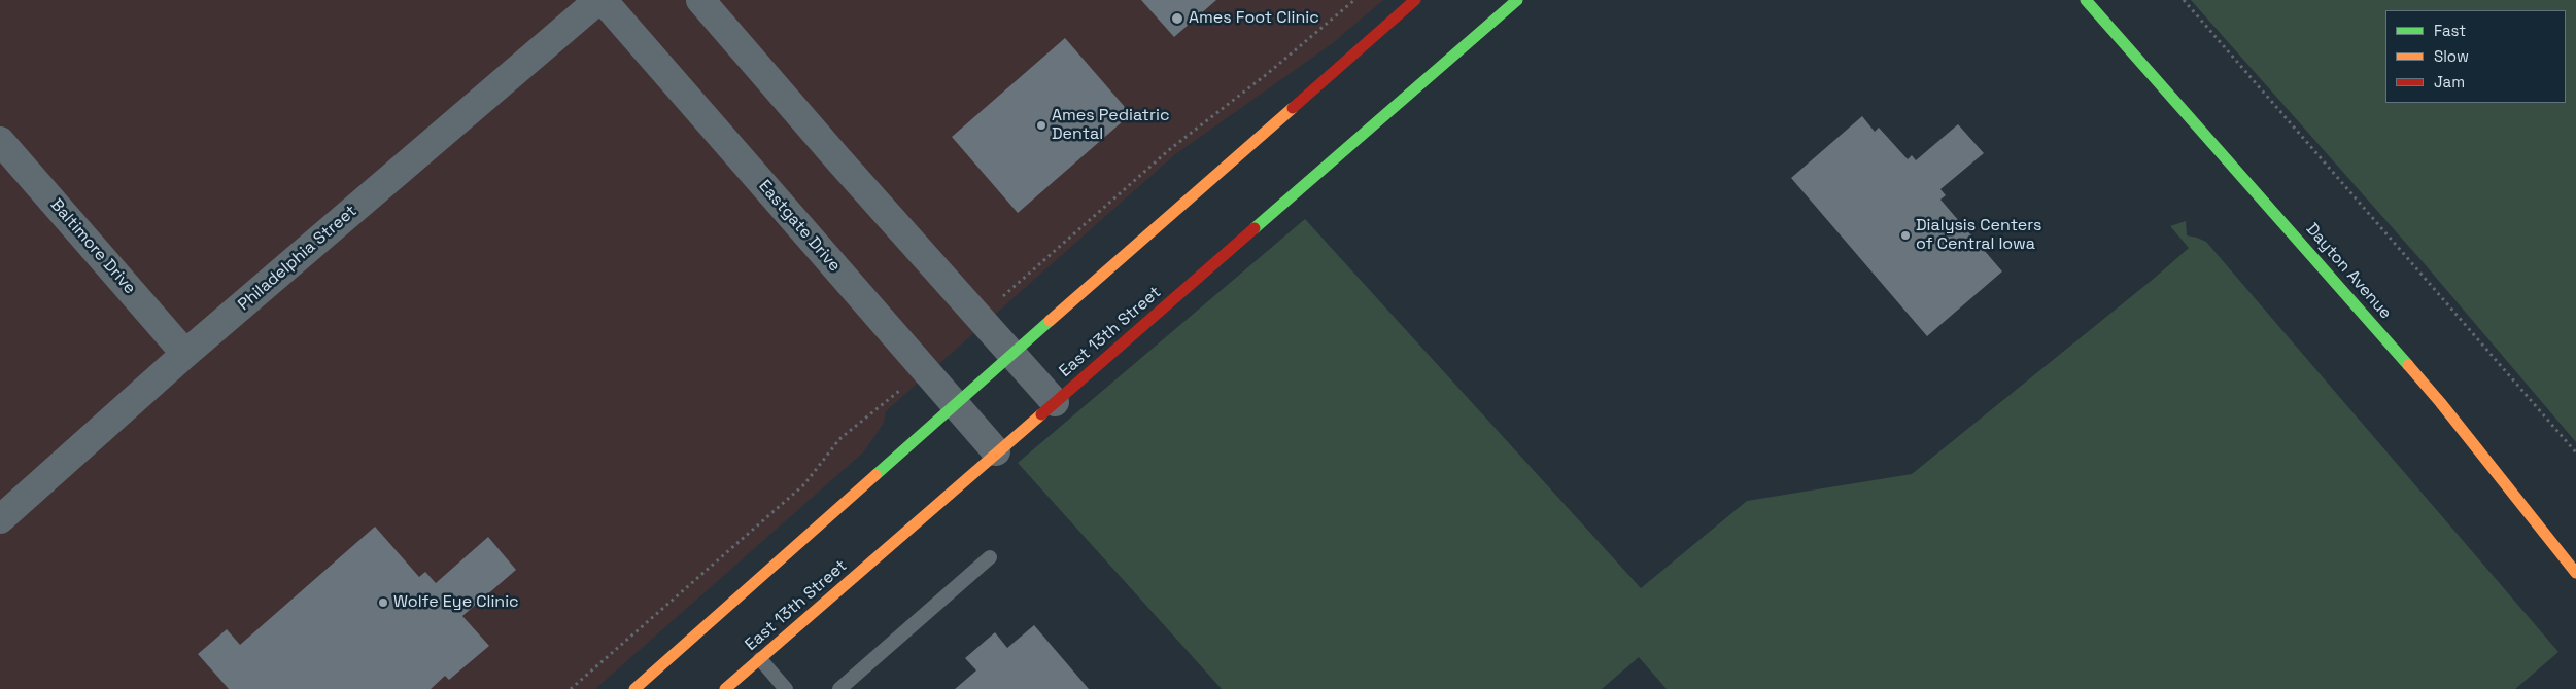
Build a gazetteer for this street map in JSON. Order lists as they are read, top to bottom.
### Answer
{
  "streets": {
    "main road": ["Dayton Avenue", "East 13th Street"],
    "street": ["Eastgate Drive", "Baltimore Drive", "Philadelphia Street"]
  },
  "crossings": [
    ["Eastgate Drive", "East 13th Street"],
    ["Baltimore Drive", "Philadelphia Street"]
  ],
  "places": [
    "Ames Foot Clinic",
    "Ames Pediatric Dental",
    "Dialysis Centers of Central Iowa",
    "Wolfe Eye Clinic"
  ],
  "legend": ["Fast", "Slow", "Jam"]
}
